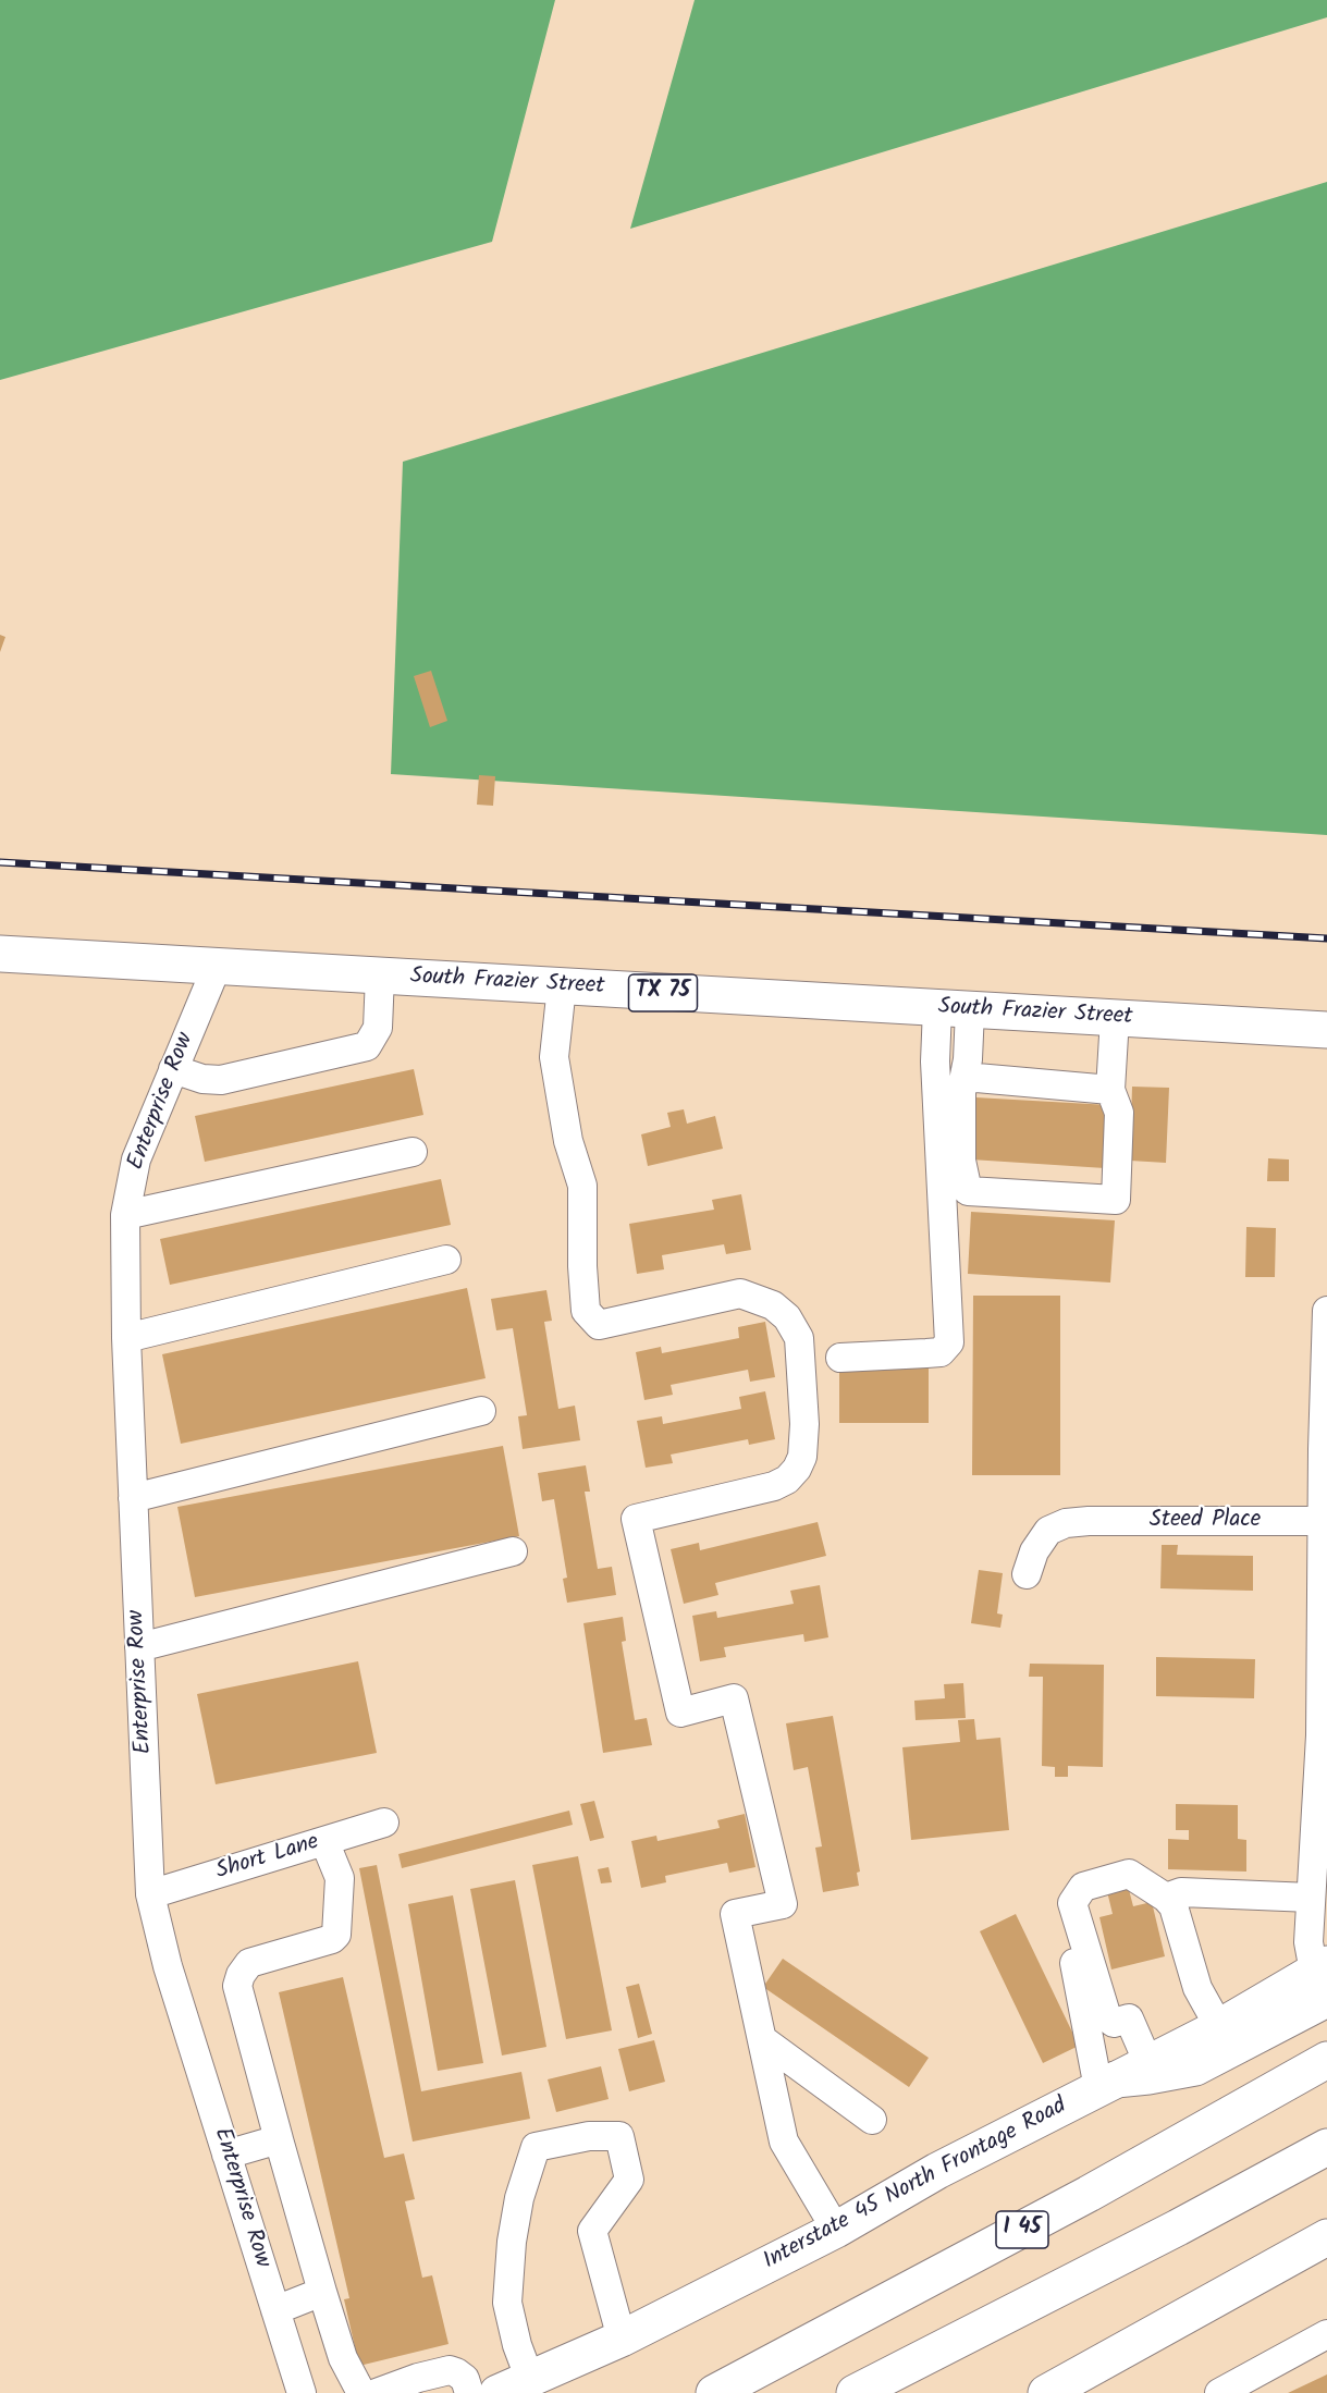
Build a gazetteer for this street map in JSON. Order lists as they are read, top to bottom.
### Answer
{
  "streets": {
    "main road": [
      "South Frazier Street",
      "TX 75",
      "Interstate 45 North Frontage Road",
      "I 45"
    ],
    "street": ["Enterprise Row", "Steed Place", "Short Lane"]
  },
  "crossings": [
    ["South Frazier Street", "Enterprise Row"],
    ["Enterprise Row", "Short Lane"]
  ]
}
